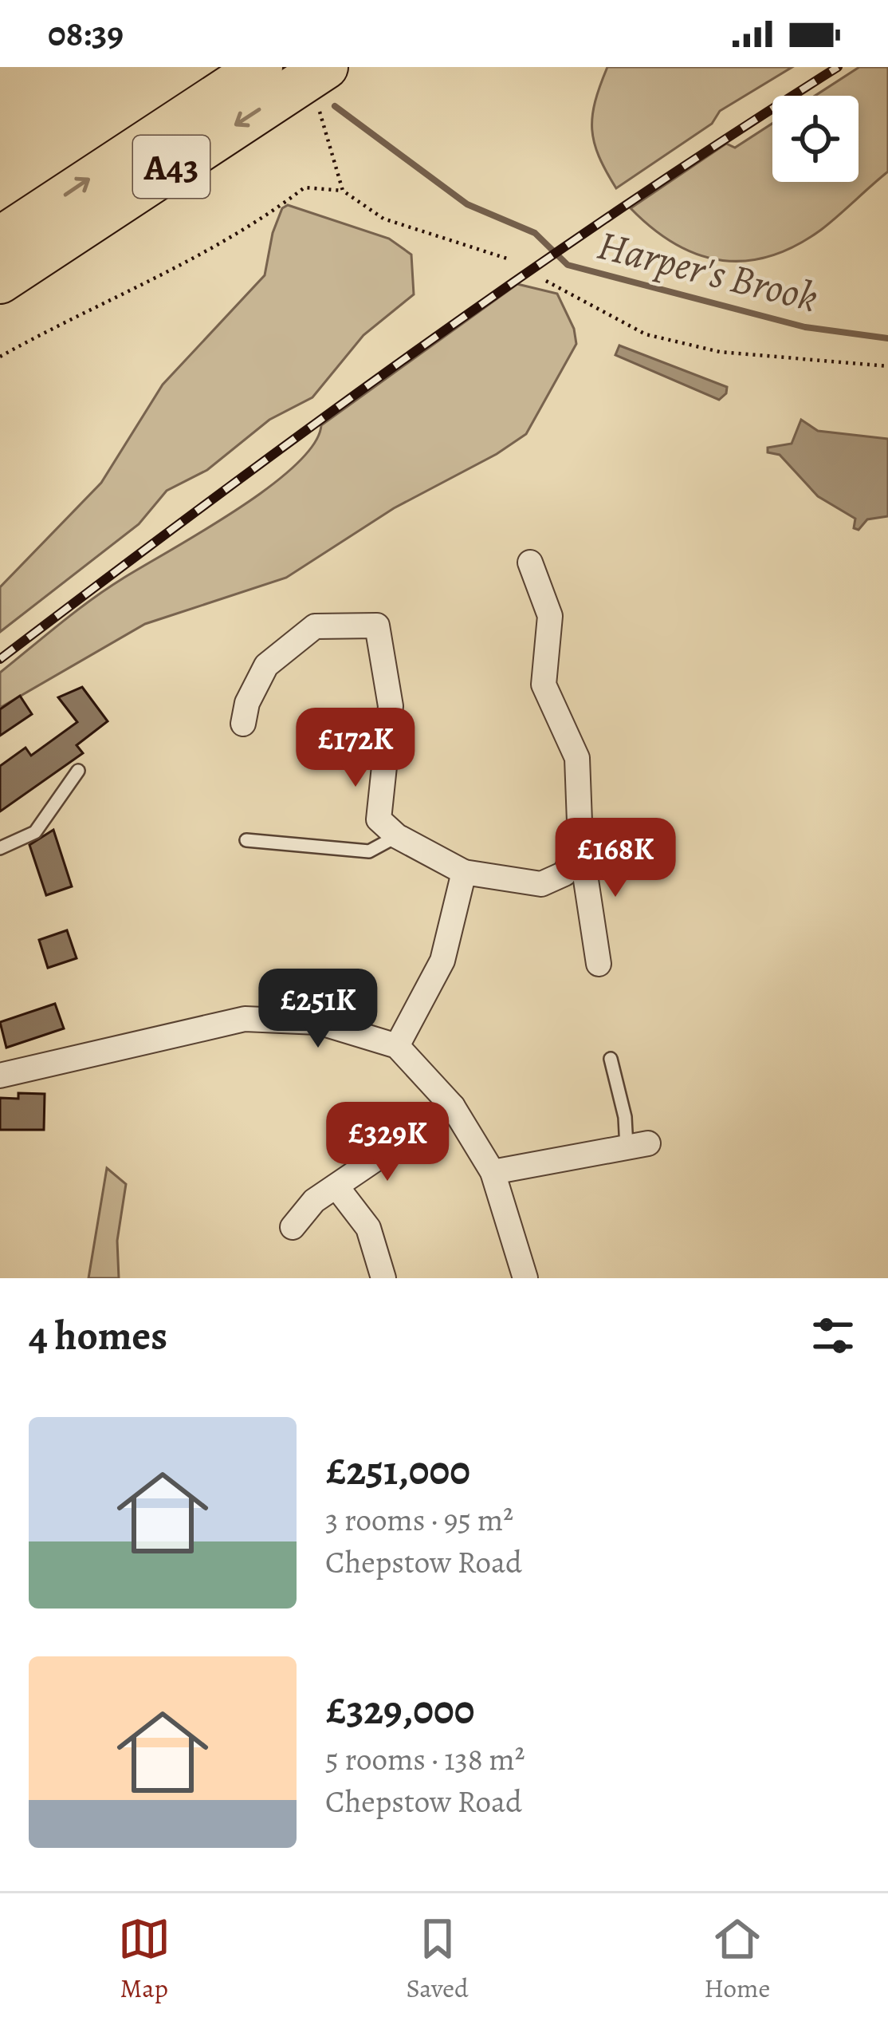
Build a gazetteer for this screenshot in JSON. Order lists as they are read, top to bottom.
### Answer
{
  "streets": {
    "highway": ["A43"]
  },
  "water": ["Harper's Brook"],
  "page": {
    "status": "08:39",
    "price": [
      "£172K",
      "£168K",
      "£251K",
      "£329K"
    ],
    "heading": "4 homes",
    "list": [
      {
        "name": "£251,000",
        "note": "3 rooms · 95 m² · Chepstow Road"
      },
      {
        "name": "£329,000",
        "note": "5 rooms · 138 m² · Chepstow Road"
      }
    ],
    "tabs": ["Map", "Saved", "Home"]
  }
}
